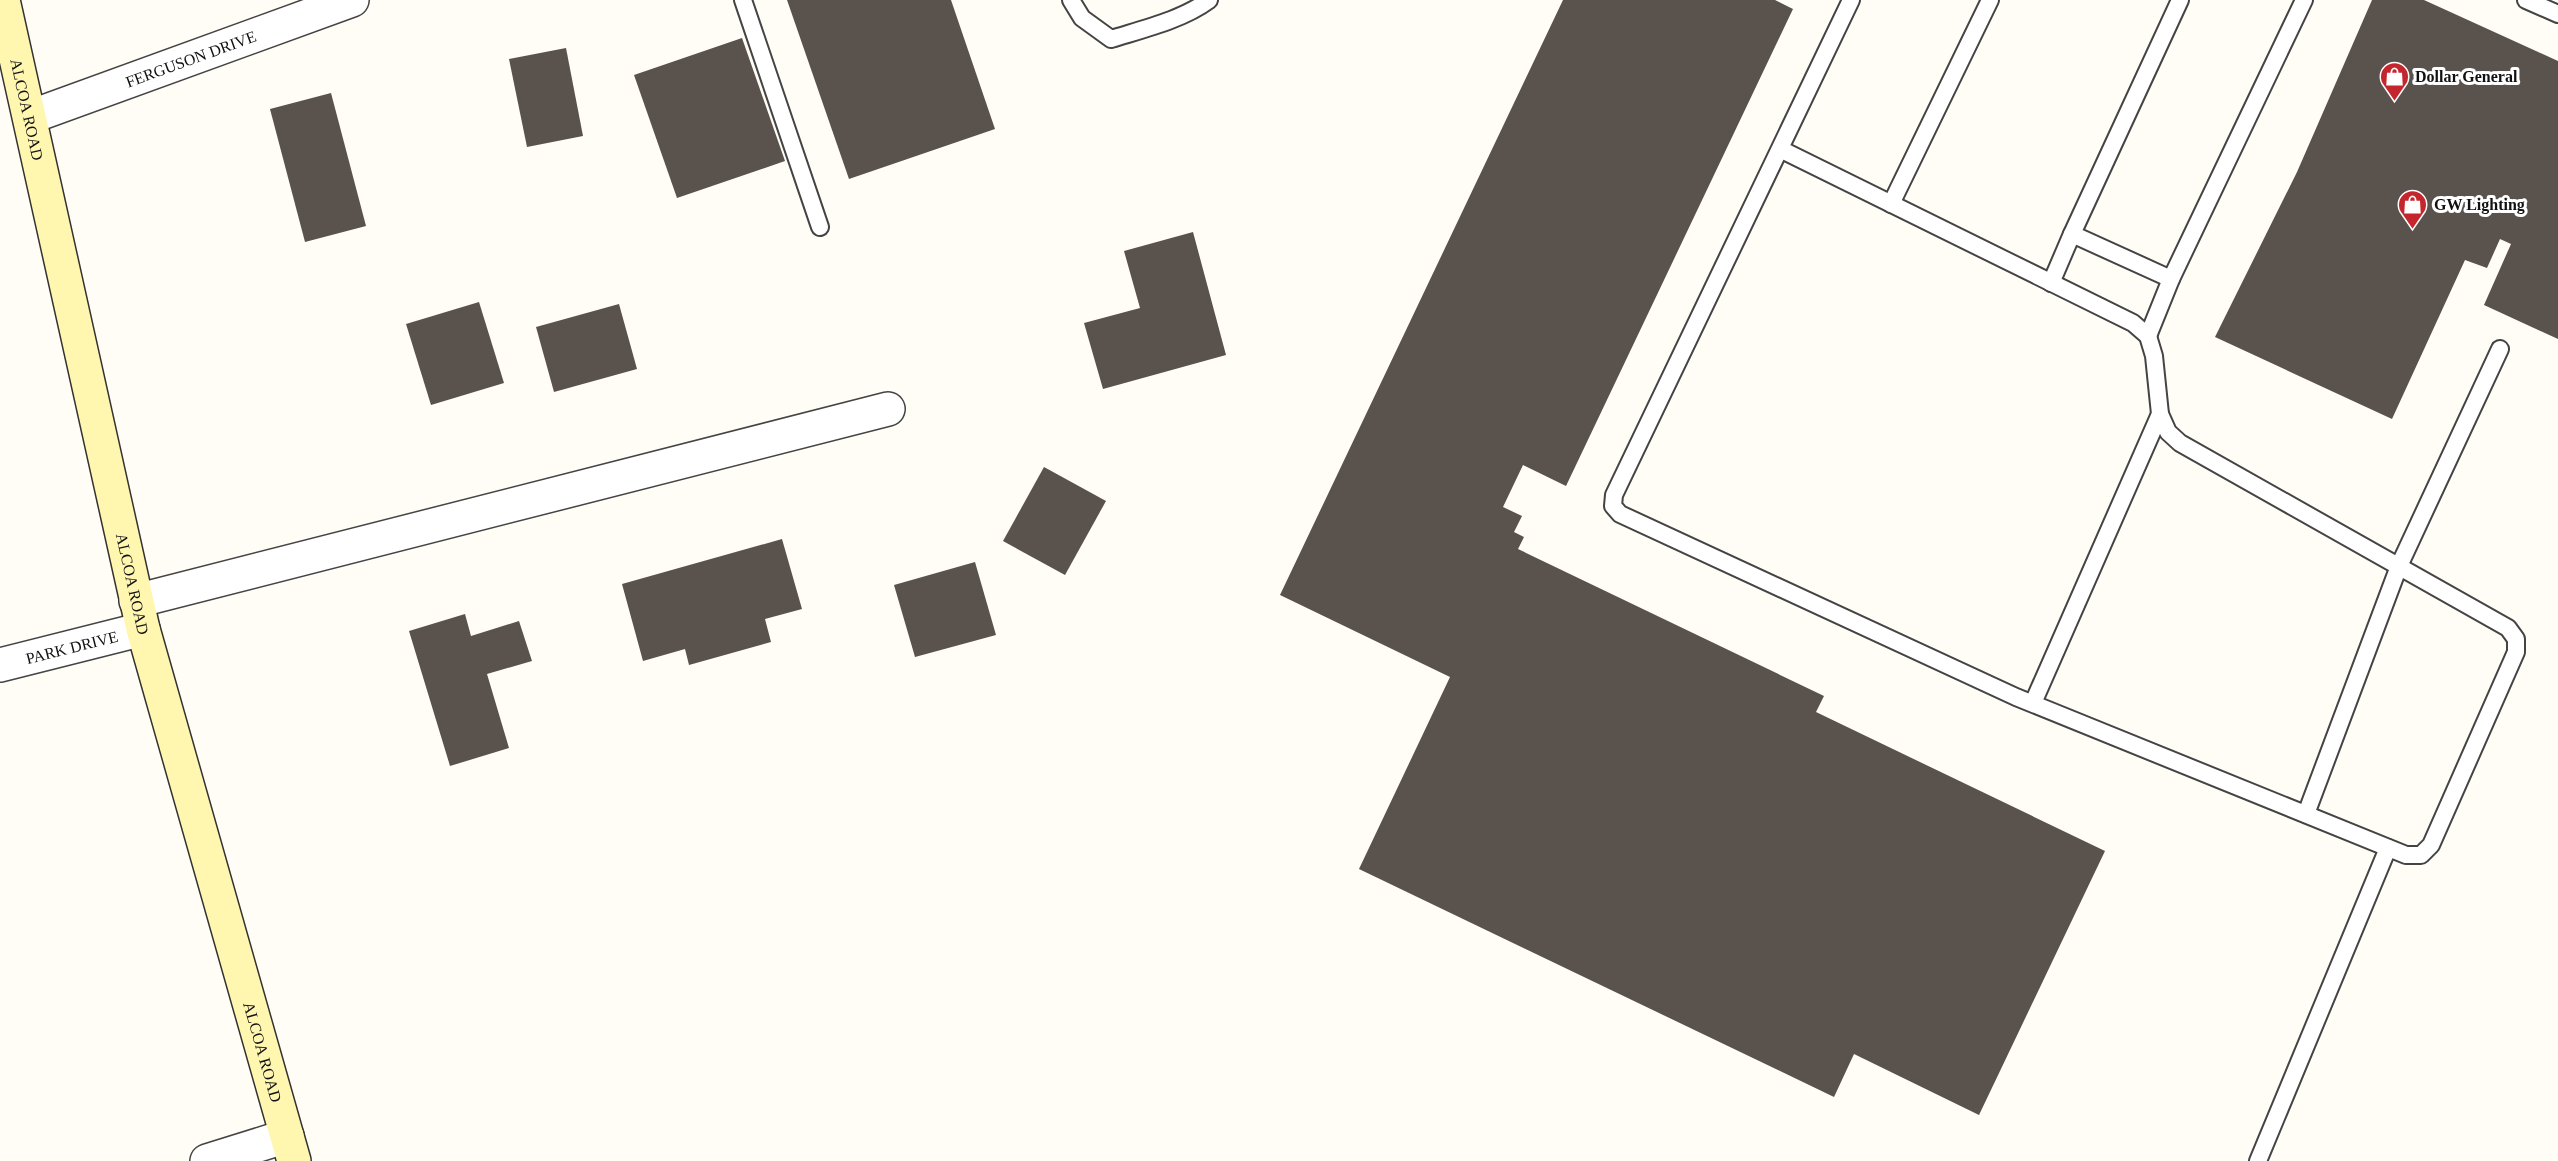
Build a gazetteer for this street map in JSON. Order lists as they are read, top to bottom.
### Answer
{
  "streets": {
    "main road": ["ALCOA ROAD"],
    "street": ["FERGUSON DRIVE", "PARK DRIVE"]
  },
  "crossings": [
    ["FERGUSON DRIVE", "ALCOA ROAD"],
    ["ALCOA ROAD", "PARK DRIVE"]
  ],
  "places": {
    "shop": ["Dollar General", "GW Lighting"]
  }
}
